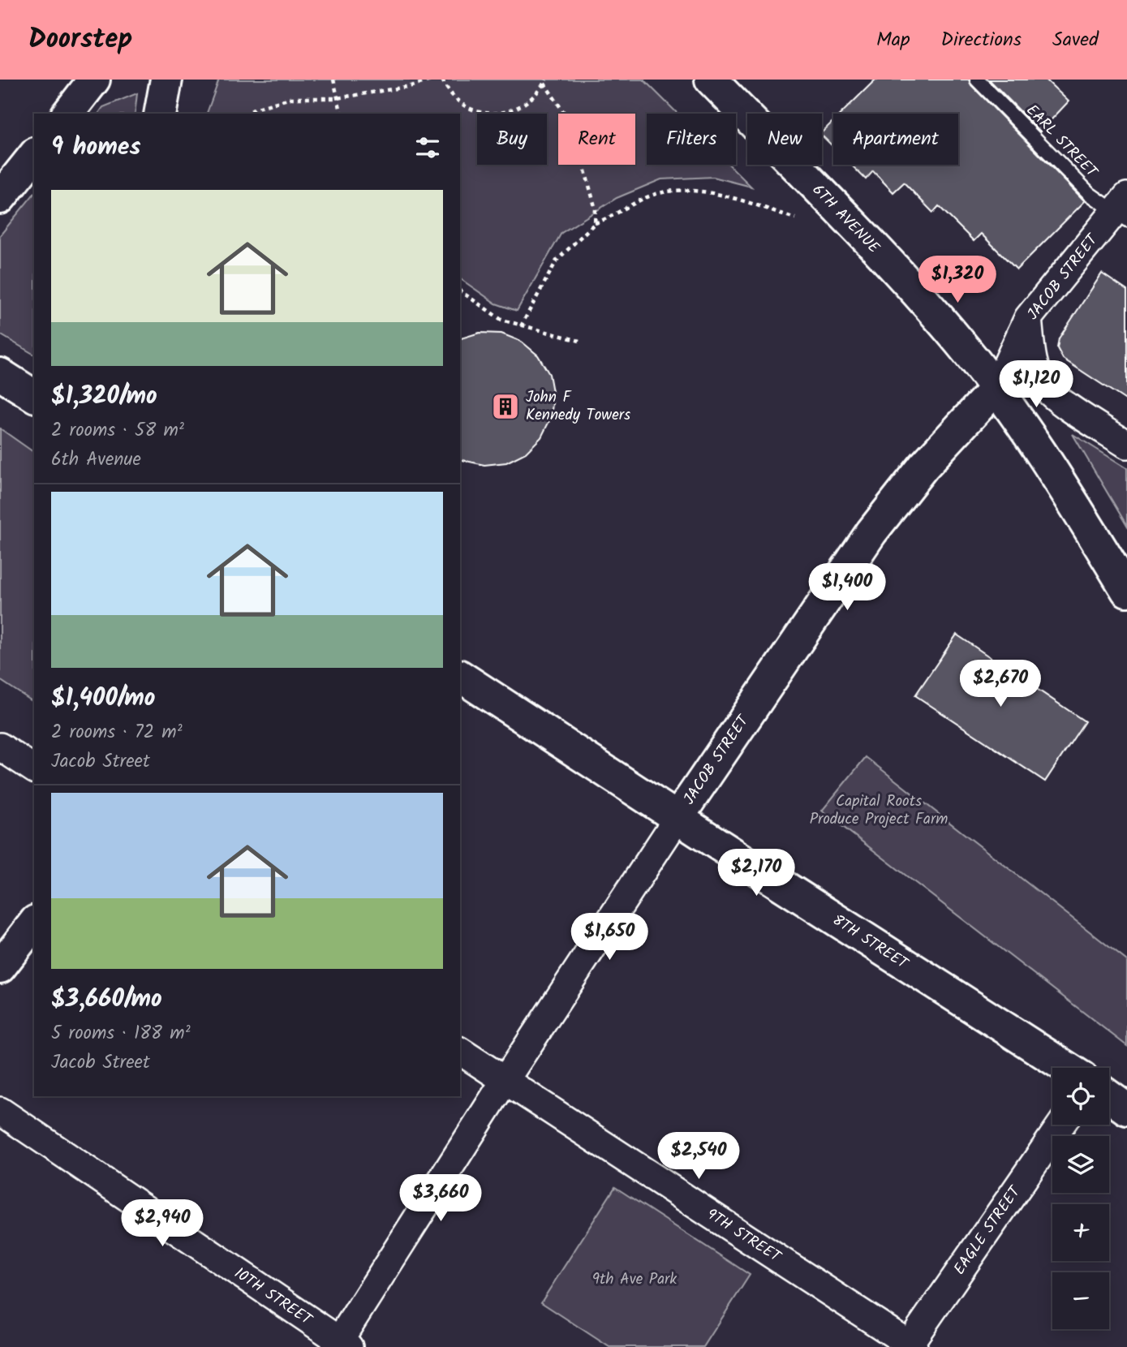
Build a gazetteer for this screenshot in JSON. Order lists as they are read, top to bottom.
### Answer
{
  "streets": {
    "street": [
      "6TH AVENUE",
      "JACOB STREET",
      "8TH STREET",
      "EAGLE STREET",
      "9TH STREET",
      "10TH STREET"
    ],
    "lane": ["EARL STREET"]
  },
  "crossings": [
    ["EARL STREET", "JACOB STREET"],
    ["6TH AVENUE", "JACOB STREET"],
    ["JACOB STREET", "8TH STREET"],
    ["JACOB STREET", "9TH STREET"],
    ["JACOB STREET", "10TH STREET"],
    ["EAGLE STREET", "9TH STREET"]
  ],
  "parks": ["Capital Roots Produce Project Farm", "9th Ave Park"],
  "places": {
    "building": ["John F Kennedy Towers"]
  },
  "page": {
    "header": "Doorstep",
    "nav": ["Map", "Directions", "Saved"],
    "chip": [
      "Buy",
      "Rent",
      "Filters",
      "New",
      "Apartment"
    ],
    "heading": "9 homes",
    "list": [
      {
        "name": "$1,320/mo",
        "note": "2 rooms · 58 m² · 6th Avenue"
      },
      {
        "name": "$1,400/mo",
        "note": "2 rooms · 72 m² · Jacob Street"
      },
      {
        "name": "$3,660/mo",
        "note": "5 rooms · 188 m² · Jacob Street"
      }
    ],
    "price": [
      "$1,320",
      "$1,120",
      "$1,400",
      "$2,670",
      "$2,170",
      "$1,650",
      "$2,540",
      "$3,660",
      "$2,940"
    ],
    "map_buttons": ["+", "−"]
  }
}
